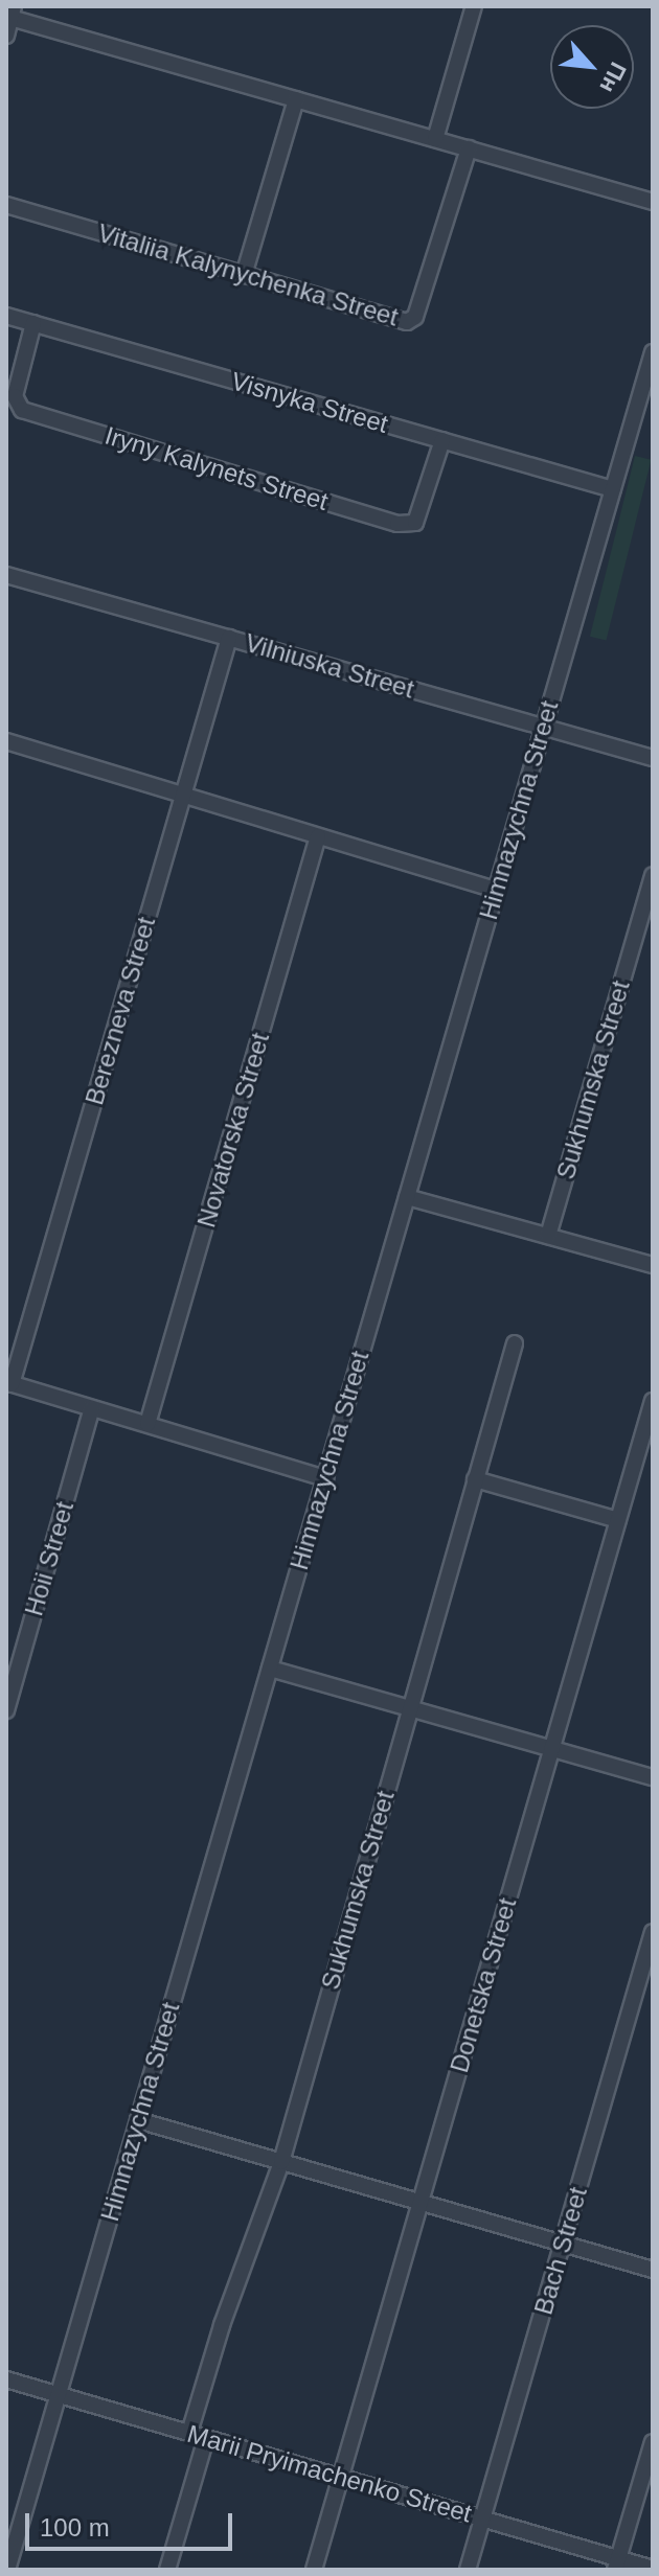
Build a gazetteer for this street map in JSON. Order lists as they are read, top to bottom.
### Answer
{
  "streets": {
    "street": [
      "Vitaliia Kalynychenka Street",
      "Visnyka Street",
      "Iryny Kalynets Street",
      "Vilniuska Street",
      "Himnazychna Street",
      "Berezneva Street",
      "Sukhumska Street",
      "Novatorska Street",
      "Hoii Street",
      "Donetska Street",
      "Bach Street",
      "Marii Pryimachenko Street"
    ]
  },
  "crossings": [
    ["Visnyka Street", "Iryny Kalynets Street"],
    ["Visnyka Street", "Himnazychna Street"],
    ["Vilniuska Street", "Himnazychna Street"],
    ["Vilniuska Street", "Berezneva Street"],
    ["Himnazychna Street", "Marii Pryimachenko Street"],
    ["Sukhumska Street", "Marii Pryimachenko Street"],
    ["Donetska Street", "Marii Pryimachenko Street"],
    ["Bach Street", "Marii Pryimachenko Street"]
  ],
  "scale_bar": "100 m",
  "north": "bottom right"
}
